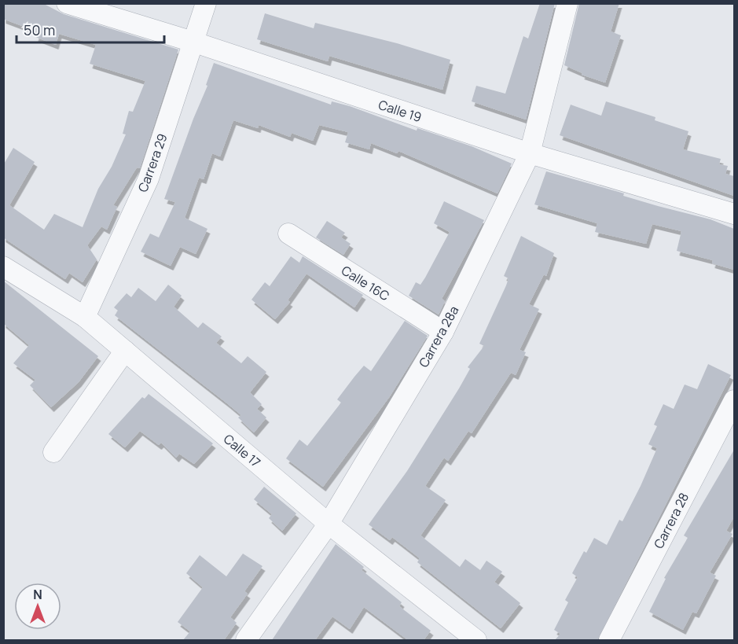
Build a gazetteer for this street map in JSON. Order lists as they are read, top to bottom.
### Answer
{
  "streets": {
    "street": [
      "Calle 19",
      "Carrera 29",
      "Calle 16C",
      "Carrera 28a",
      "Calle 17",
      "Carrera 28"
    ]
  },
  "crossings": [
    ["Calle 19", "Carrera 29"],
    ["Calle 19", "Carrera 28a"],
    ["Carrera 29", "Calle 17"],
    ["Calle 16C", "Carrera 28a"],
    ["Carrera 28a", "Calle 17"]
  ],
  "scale_bar": "50 m",
  "north": "top"
}
